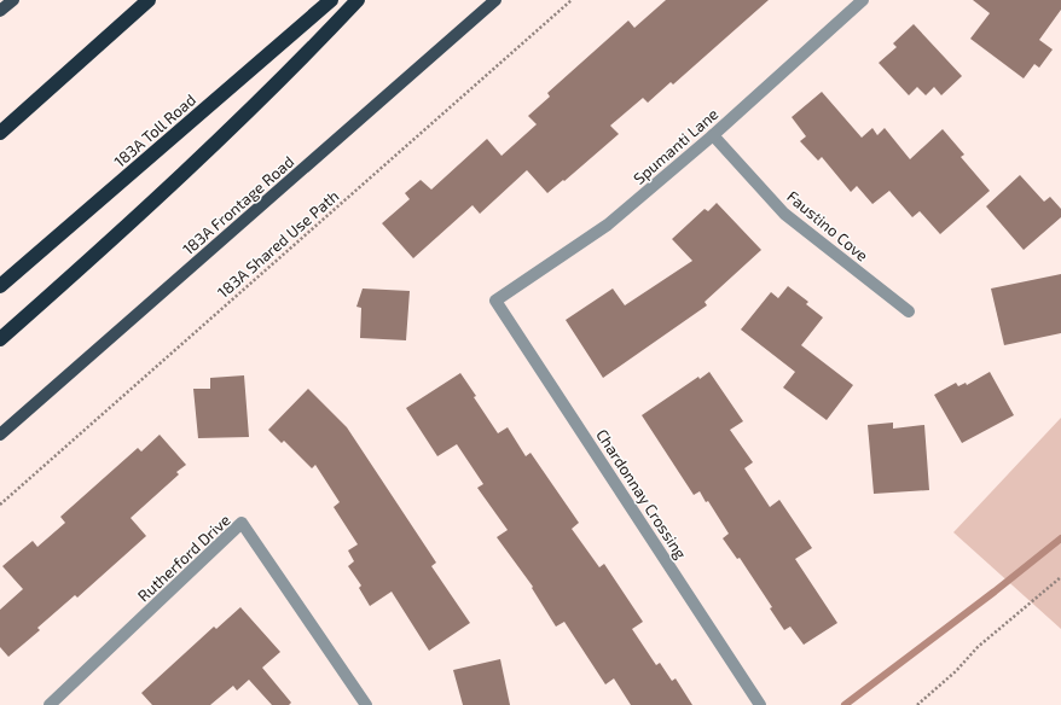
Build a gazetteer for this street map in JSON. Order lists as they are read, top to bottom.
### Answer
{
  "streets": {
    "highway": ["183A Toll Road"],
    "main road": ["183A Frontage Road"],
    "street": [
      "Spumanti Lane",
      "Faustino Cove",
      "Chardonnay Crossing",
      "Rutherford Drive"
    ],
    "path": ["183A Shared Use Path"]
  },
  "crossings": [
    ["Spumanti Lane", "Faustino Cove"],
    ["Spumanti Lane", "Chardonnay Crossing"]
  ]
}
